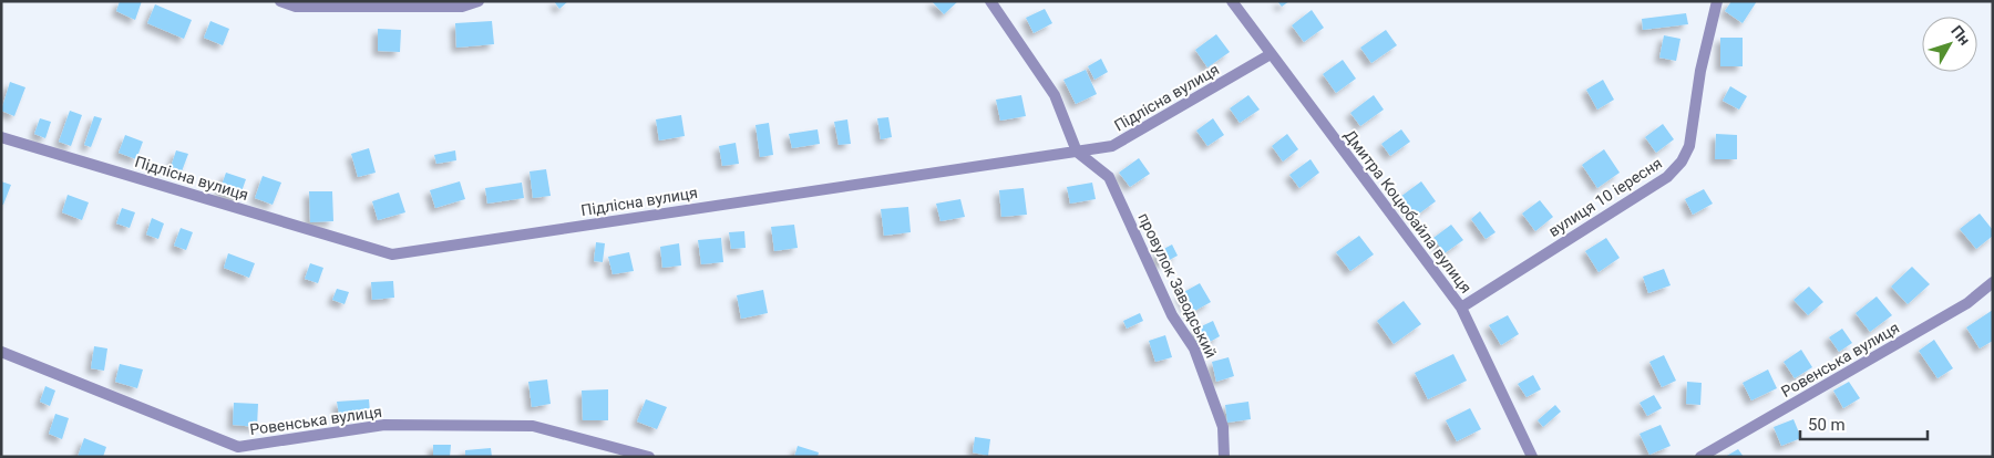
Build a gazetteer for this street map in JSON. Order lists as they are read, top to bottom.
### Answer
{
  "streets": {
    "street": [
      "Підлісна вулиця",
      "вулиця 10 іересня",
      "Дмитра Коцюбайла вулиця",
      "провулок Заводський",
      "Ровенська вулиця"
    ]
  },
  "crossings": [
    ["Підлісна вулиця", "Дмитра Коцюбайла вулиця"],
    ["Підлісна вулиця", "провулок Заводський"],
    ["вулиця 10 іересня", "Дмитра Коцюбайла вулиця"]
  ],
  "scale_bar": "50 m",
  "north": "top right"
}
